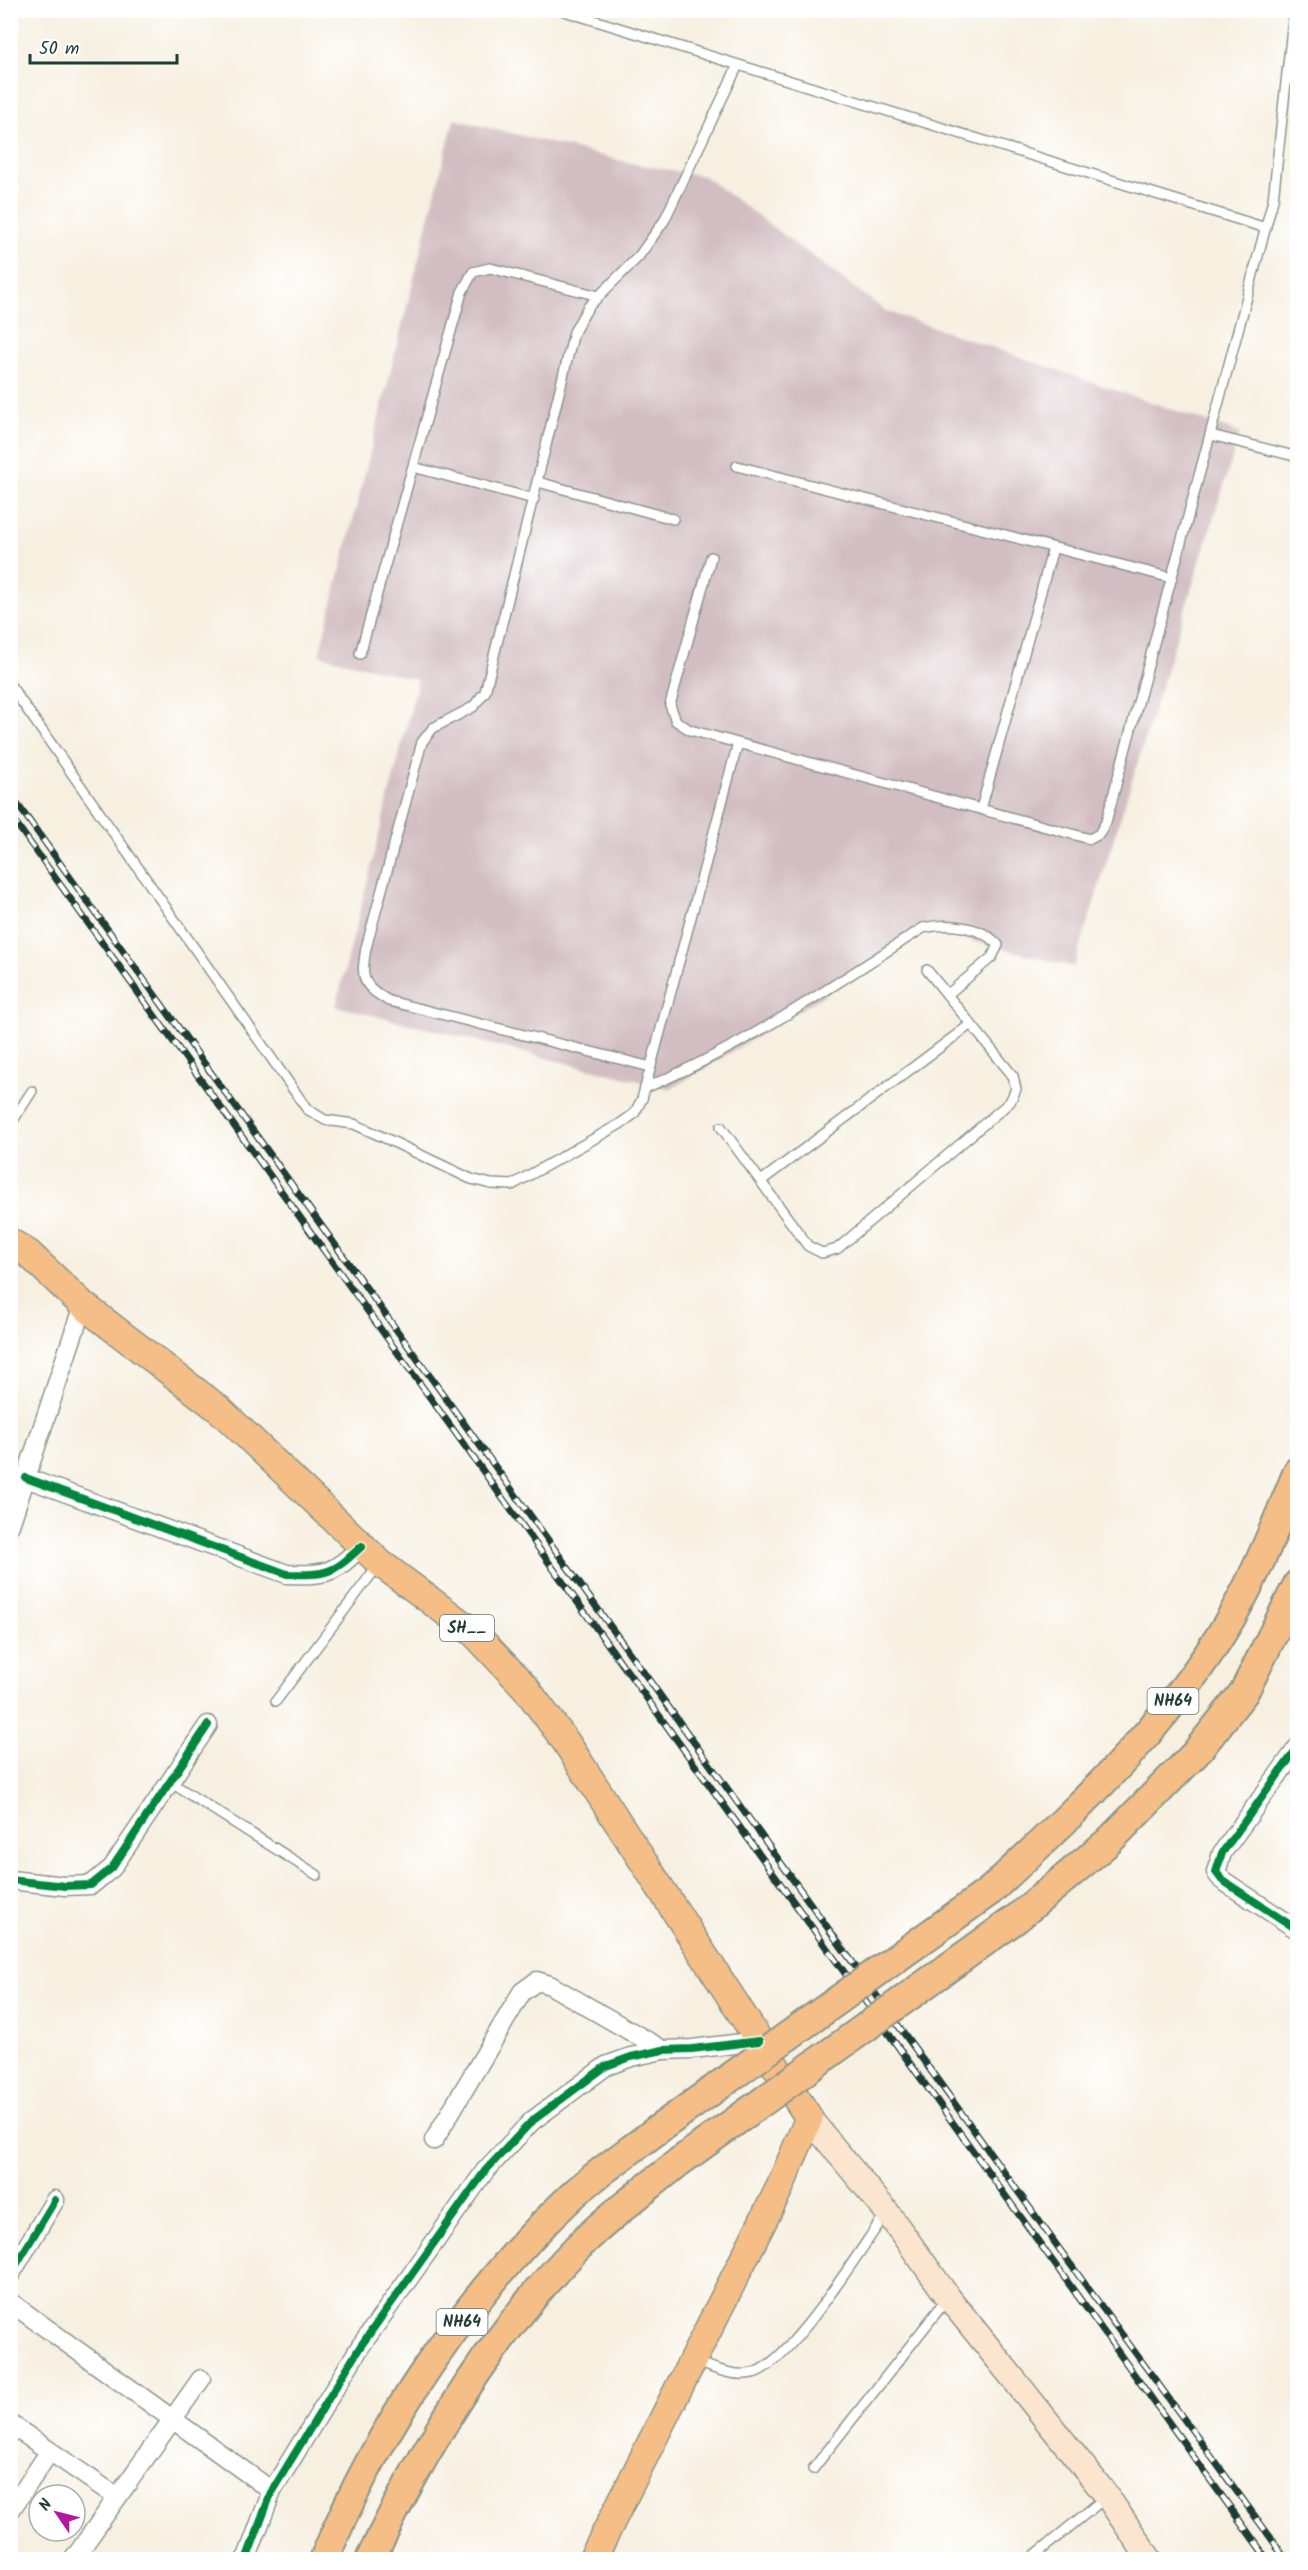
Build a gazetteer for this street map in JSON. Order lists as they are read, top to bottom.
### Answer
{
  "streets": {
    "highway": ["NH64"],
    "main road": ["SH__"]
  },
  "scale_bar": "50 m",
  "north": "top left"
}
